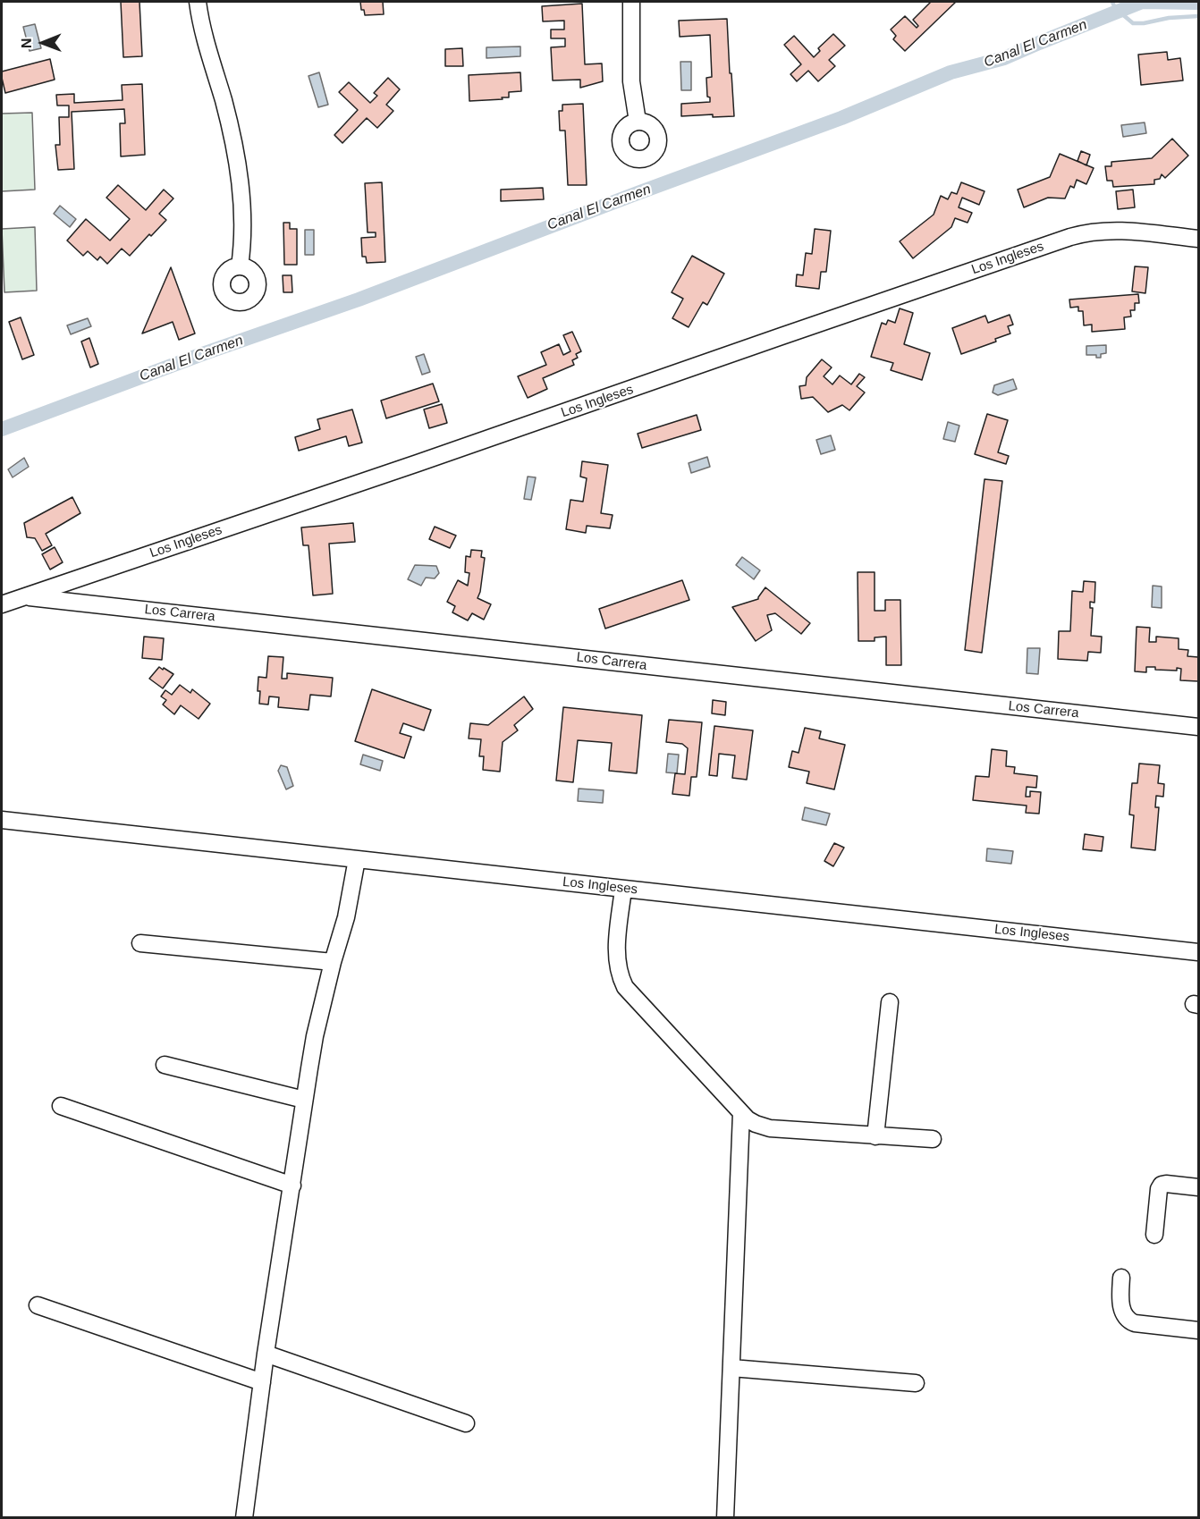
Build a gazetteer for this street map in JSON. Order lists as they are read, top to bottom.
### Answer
{
  "streets": {
    "street": ["Los Ingleses", "Los Carrera"]
  },
  "crossings": [
    ["Los Ingleses", "Los Carrera"]
  ],
  "water": ["Canal El Carmen"],
  "north": "left"
}
